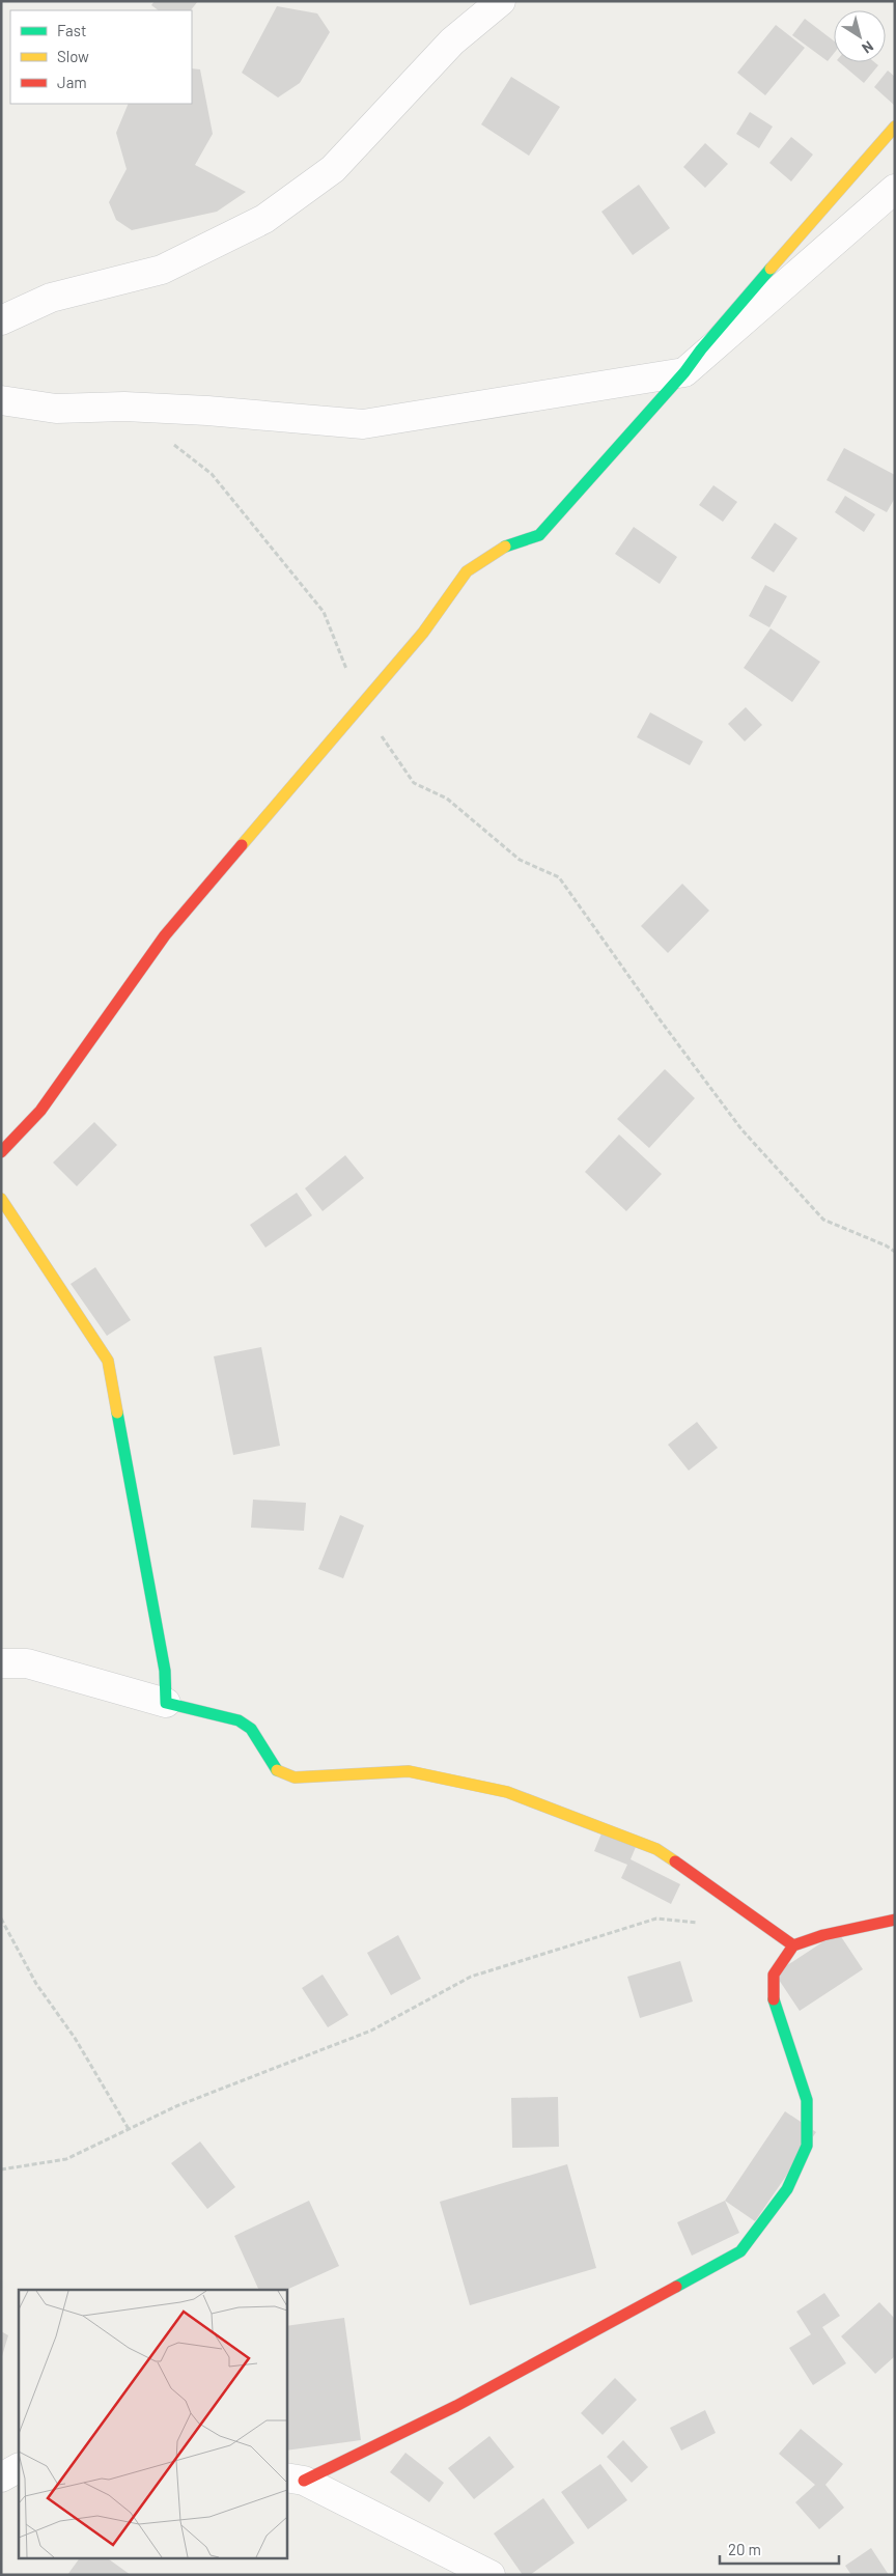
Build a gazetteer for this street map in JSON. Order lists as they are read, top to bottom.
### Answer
{
  "legend": ["Fast", "Slow", "Jam"],
  "scale_bar": "20 m",
  "north": "bottom right"
}
